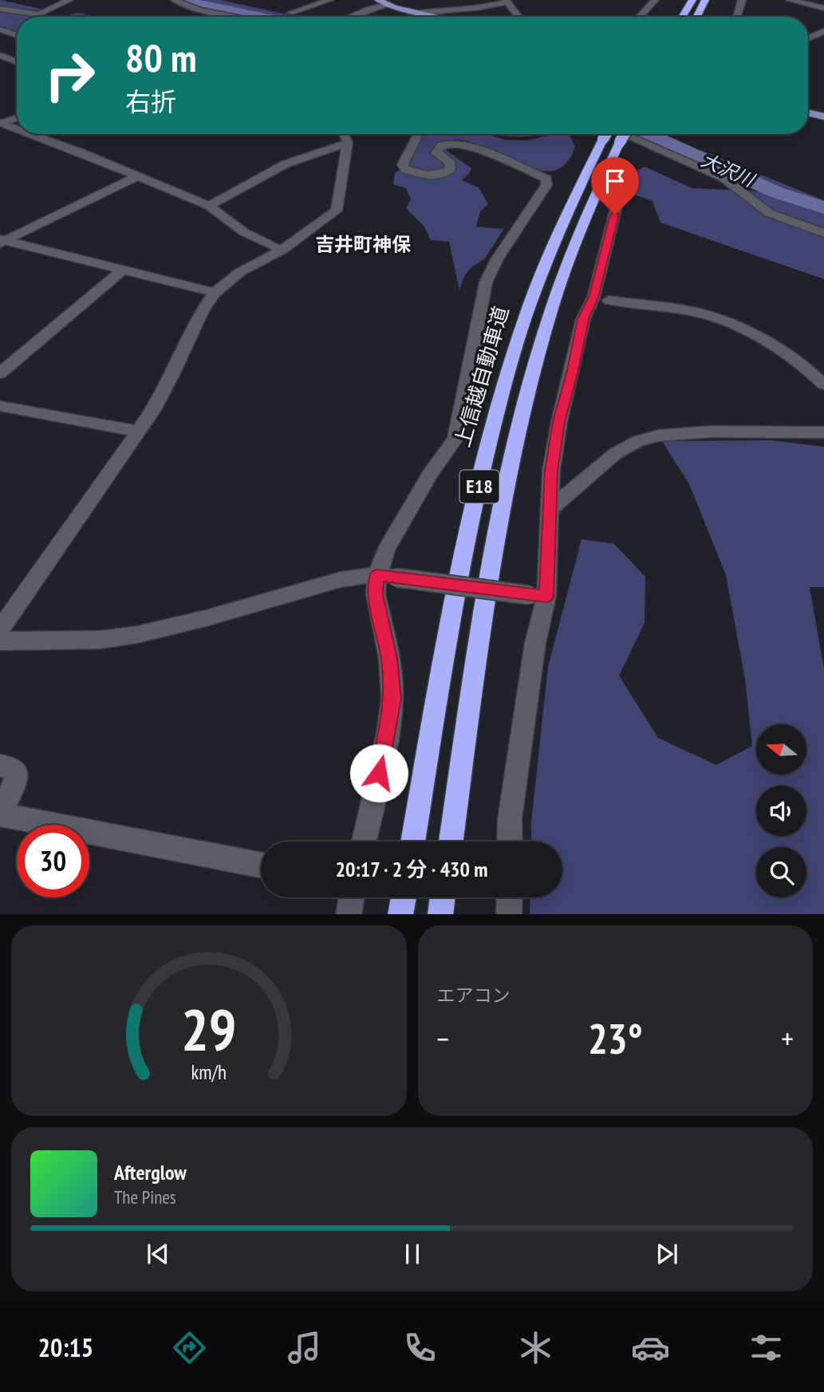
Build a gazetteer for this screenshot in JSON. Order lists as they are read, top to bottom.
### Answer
{
  "streets": {
    "highway": ["上信越自動車道", "E18"]
  },
  "districts": ["吉井町神保"],
  "water": ["大沢川"],
  "north": "left",
  "page": {
    "turn": ["80 m", "右折"],
    "limit": "30",
    "trip": "20:17 · 2 分 · 430 m",
    "tile": "エアコン",
    "heat": ["−", "23°", "+"],
    "song": ["Afterglow", "The Pines"],
    "tabs": "20:15",
    "gauge": ["29", "km/h"]
  }
}
